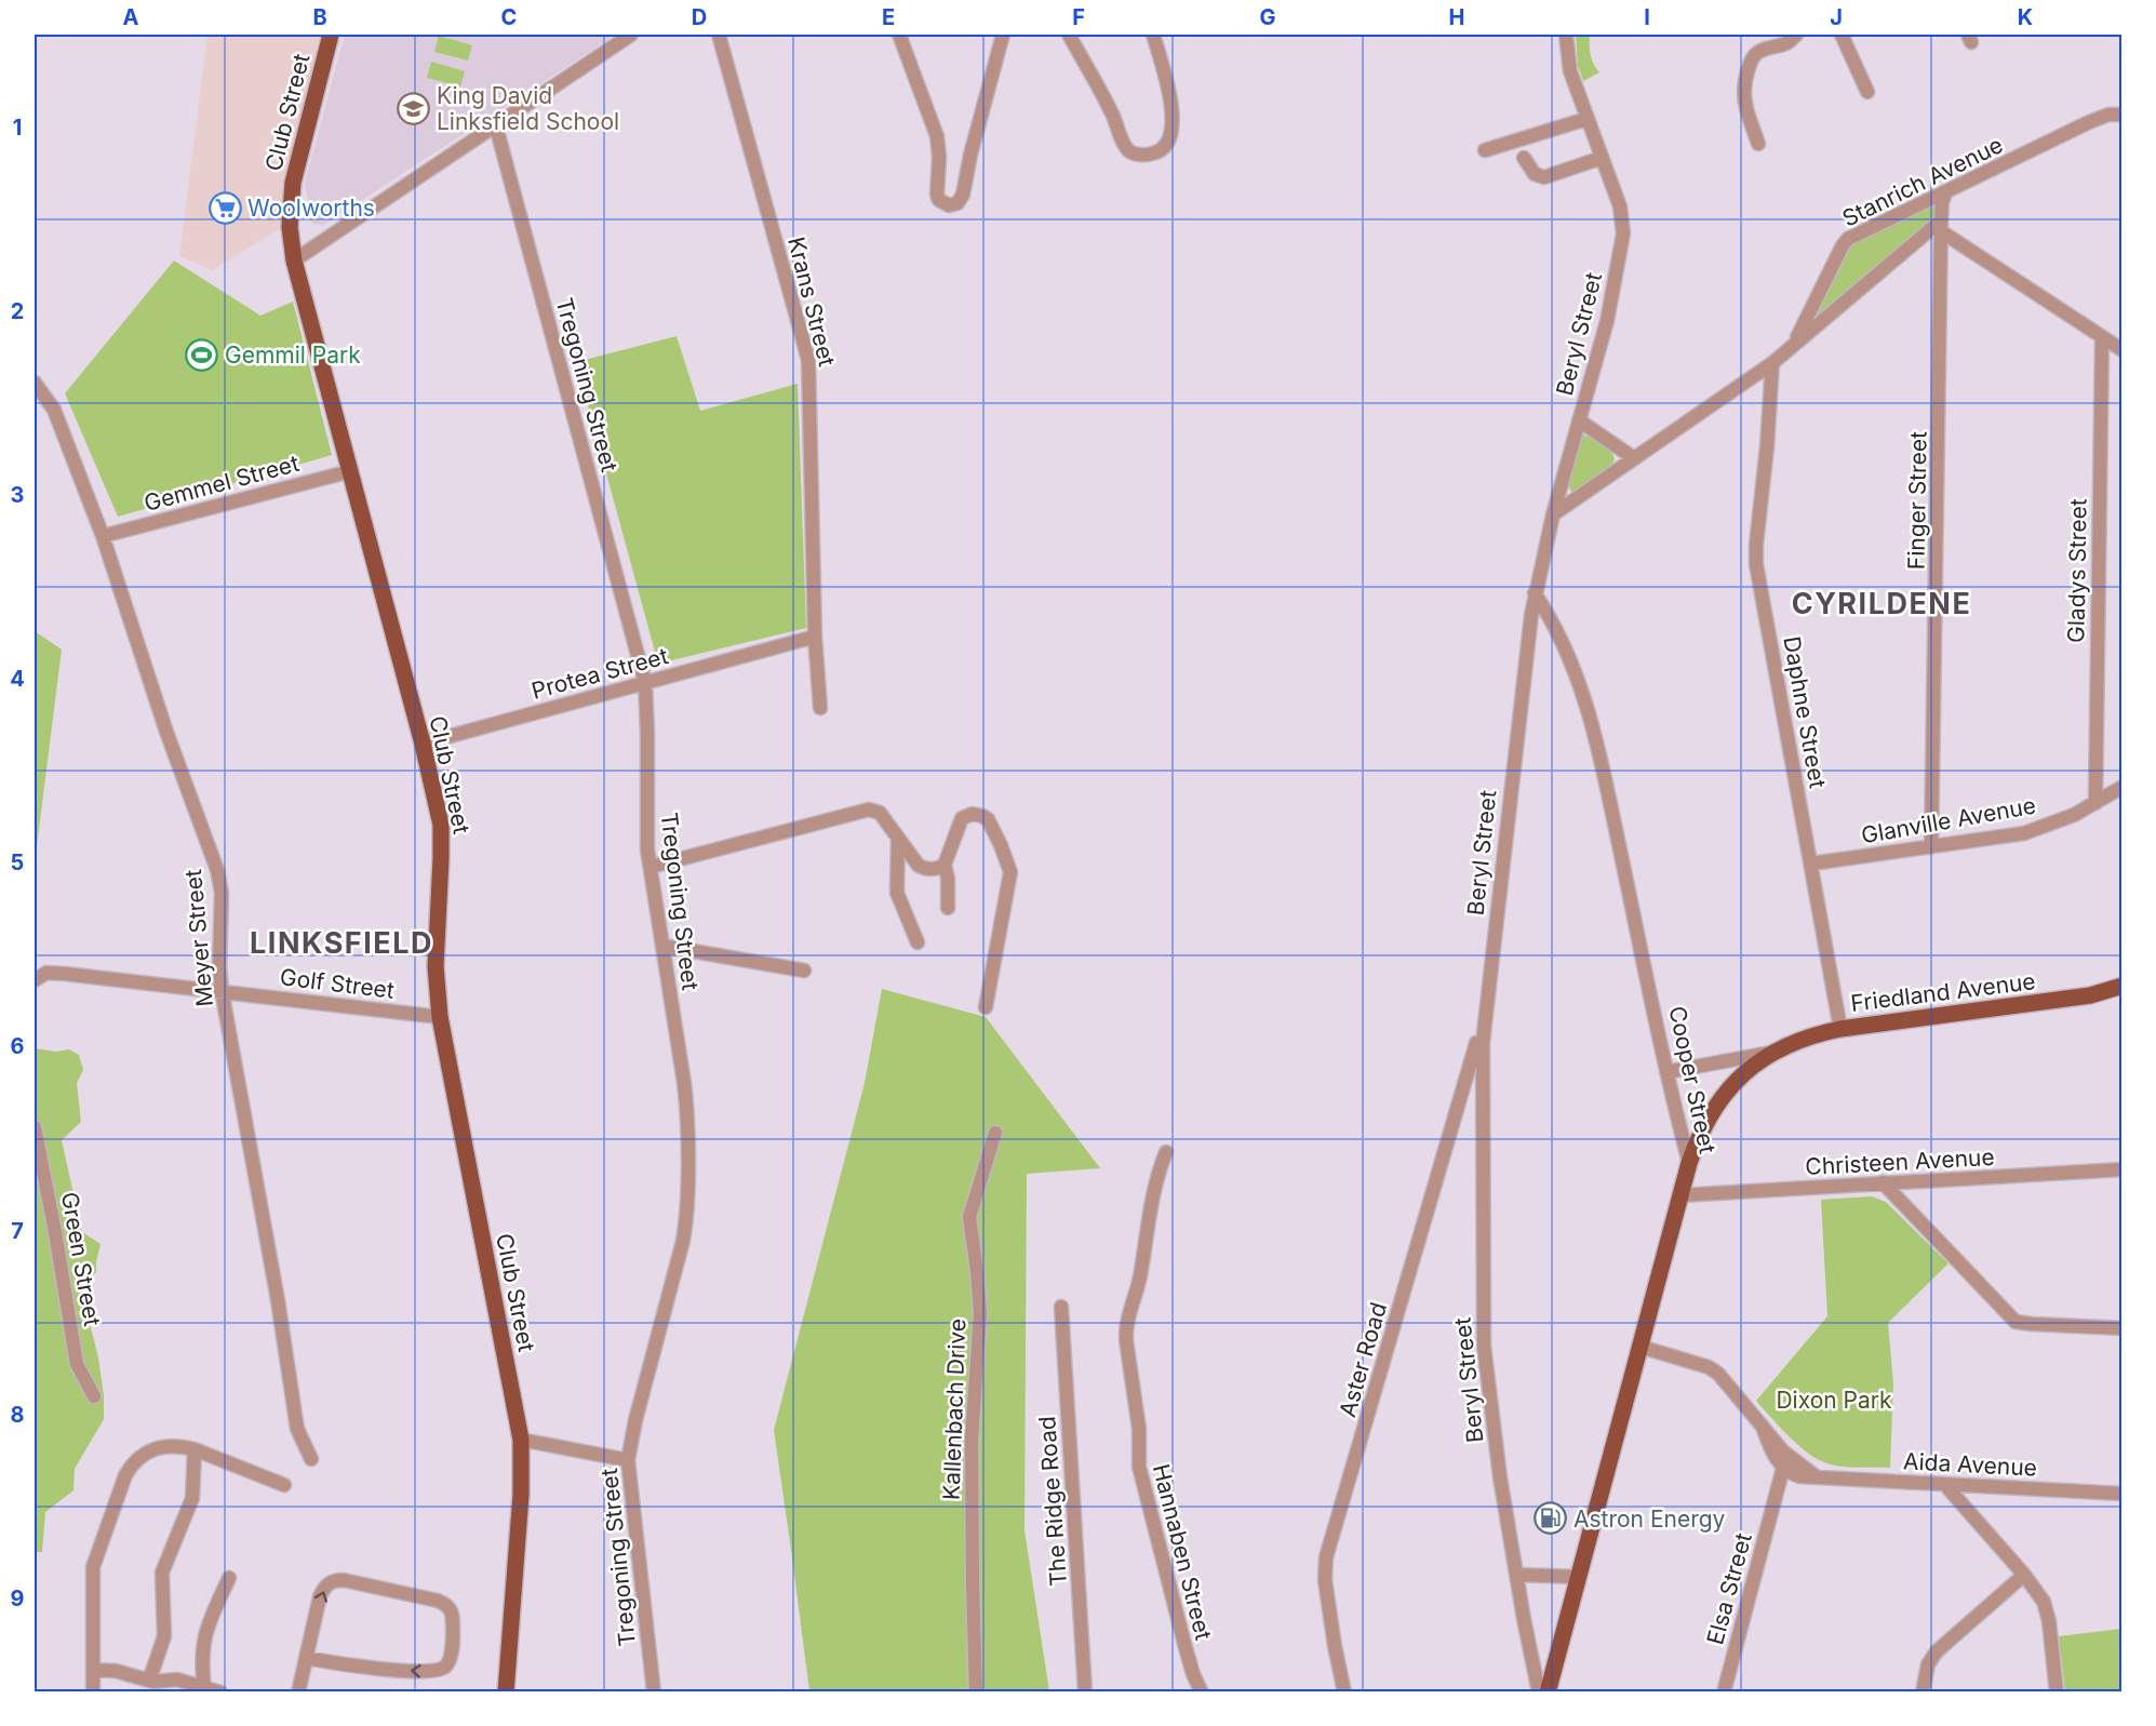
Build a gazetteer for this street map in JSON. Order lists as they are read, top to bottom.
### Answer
{
  "streets": {
    "main road": ["Club Street", "Friedland Avenue", "Cooper Street"],
    "street": [
      "Stanrich Avenue",
      "Krans Street",
      "Beryl Street",
      "Tregoning Street",
      "Gemmel Street",
      "Finger Street",
      "Gladys Street",
      "Protea Street",
      "Daphne Street",
      "Glanville Avenue",
      "Meyer Street",
      "Golf Street",
      "Christeen Avenue",
      "Green Street",
      "Aster Road",
      "Kallenbach Drive",
      "Aida Avenue",
      "The Ridge Road",
      "Hannaben Street",
      "Elsa Street"
    ]
  },
  "crossings": [
    ["Club Street", "Gemmel Street"],
    ["Club Street", "Protea Street"],
    ["Club Street", "Golf Street"],
    ["Stanrich Avenue", "Beryl Street"],
    ["Stanrich Avenue", "Finger Street"],
    ["Stanrich Avenue", "Daphne Street"],
    ["Krans Street", "Protea Street"],
    ["Beryl Street", "Cooper Street"],
    ["Beryl Street", "Aster Road"],
    ["Tregoning Street", "Protea Street"],
    ["Gemmel Street", "Meyer Street"],
    ["Finger Street", "Glanville Avenue"],
    ["Gladys Street", "Glanville Avenue"],
    ["Daphne Street", "Glanville Avenue"],
    ["Daphne Street", "Friedland Avenue"],
    ["Meyer Street", "Golf Street"],
    ["Friedland Avenue", "Cooper Street"],
    ["Cooper Street", "Christeen Avenue"],
    ["Cooper Street", "Aida Avenue"],
    ["Aida Avenue", "Elsa Street"]
  ],
  "districts": ["CYRILDENE", "LINKSFIELD"],
  "parks": ["Dixon Park"],
  "places": {
    "school or university": ["King David Linksfield School"],
    "supermarket": ["Woolworths"],
    "sports": ["Gemmil Park"],
    "fuel station": ["Astron Energy"]
  },
  "grid": {
    "columns": [
      "A",
      "B",
      "C",
      "D",
      "E",
      "F",
      "G",
      "H",
      "I",
      "J",
      "K"
    ],
    "rows": [
      "1",
      "2",
      "3",
      "4",
      "5",
      "6",
      "7",
      "8",
      "9"
    ]
  }
}
